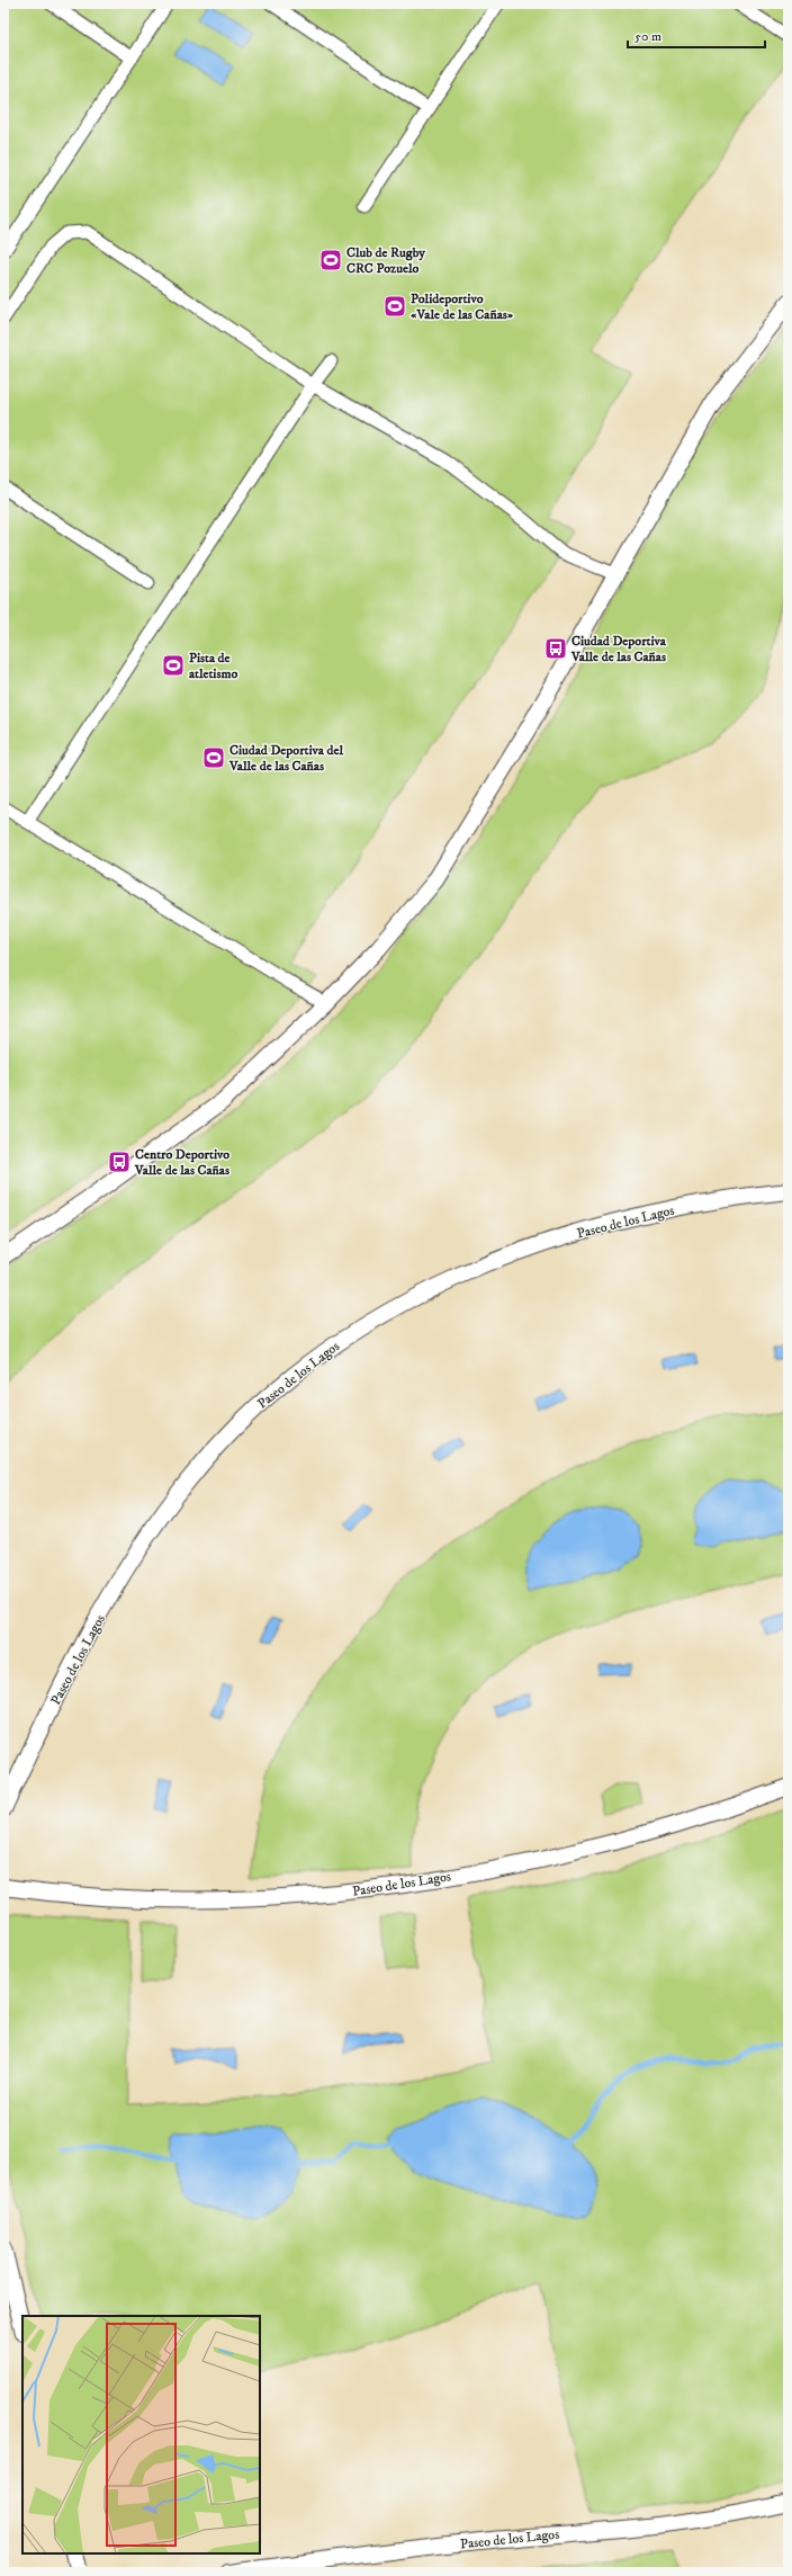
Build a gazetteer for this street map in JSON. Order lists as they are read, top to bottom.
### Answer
{
  "streets": {
    "street": ["Paseo de los Lagos"]
  },
  "places": {
    "sports": [
      "Club de Rugby CRC Pozuelo",
      "Polideportivo «Vale de las Cañas»",
      "Pista de atletismo",
      "Ciudad Deportiva del Valle de las Cañas"
    ],
    "bus stop": ["Ciudad Deportiva Valle de las Cañas", "Centro Deportivo Valle de las Cañas"]
  },
  "scale_bar": "50 m"
}
